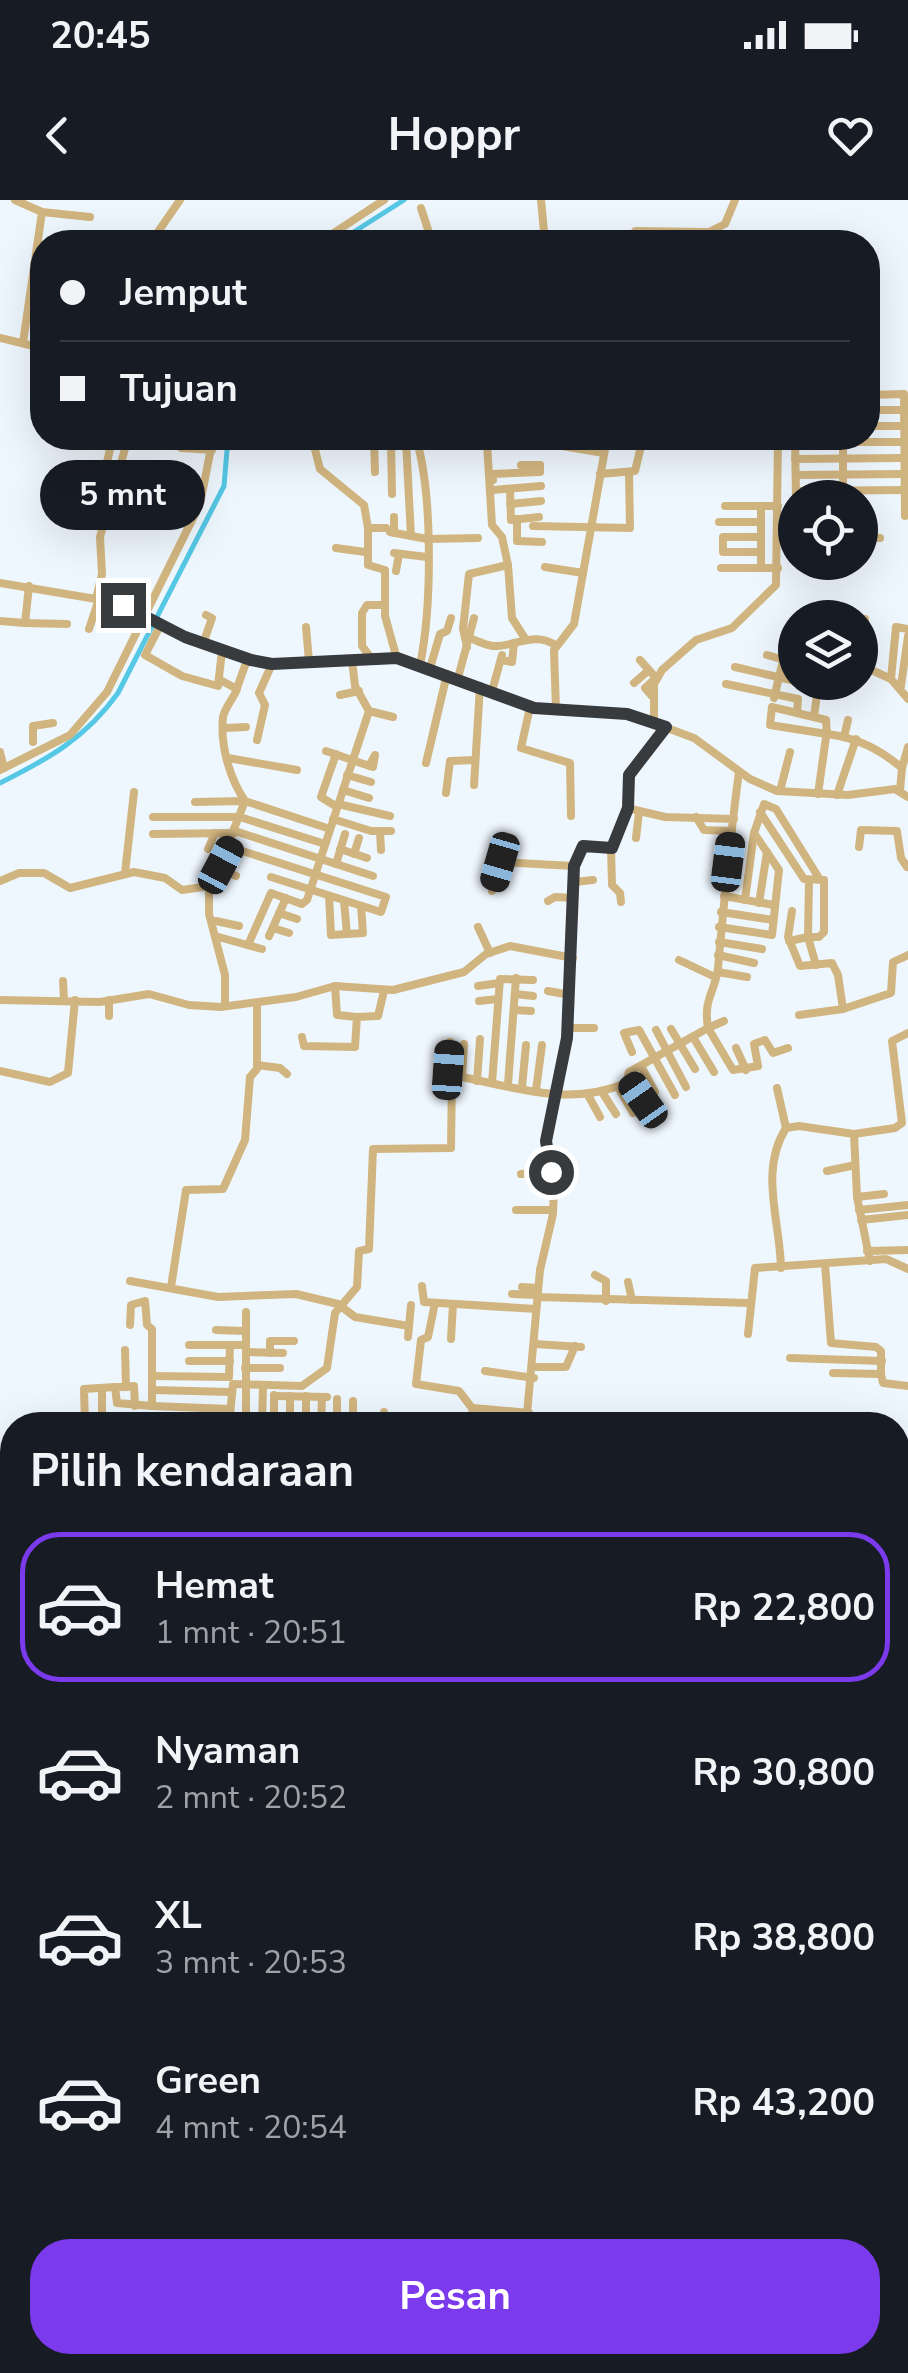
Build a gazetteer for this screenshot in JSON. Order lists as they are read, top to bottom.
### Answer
{
  "page": {
    "status": "20:45",
    "header": "Hoppr",
    "banner": ["Jemput", "Tujuan"],
    "bubble": "5 mnt",
    "heading": "Pilih kendaraan",
    "list": [
      {
        "name": "Hemat",
        "note": "1 mnt · 20:51",
        "value": "Rp 22,800"
      },
      {
        "name": "Nyaman",
        "note": "2 mnt · 20:52",
        "value": "Rp 30,800"
      },
      {
        "name": "XL",
        "note": "3 mnt · 20:53",
        "value": "Rp 38,800"
      },
      {
        "name": "Green",
        "note": "4 mnt · 20:54",
        "value": "Rp 43,200"
      }
    ],
    "buttons": "Pesan"
  }
}
